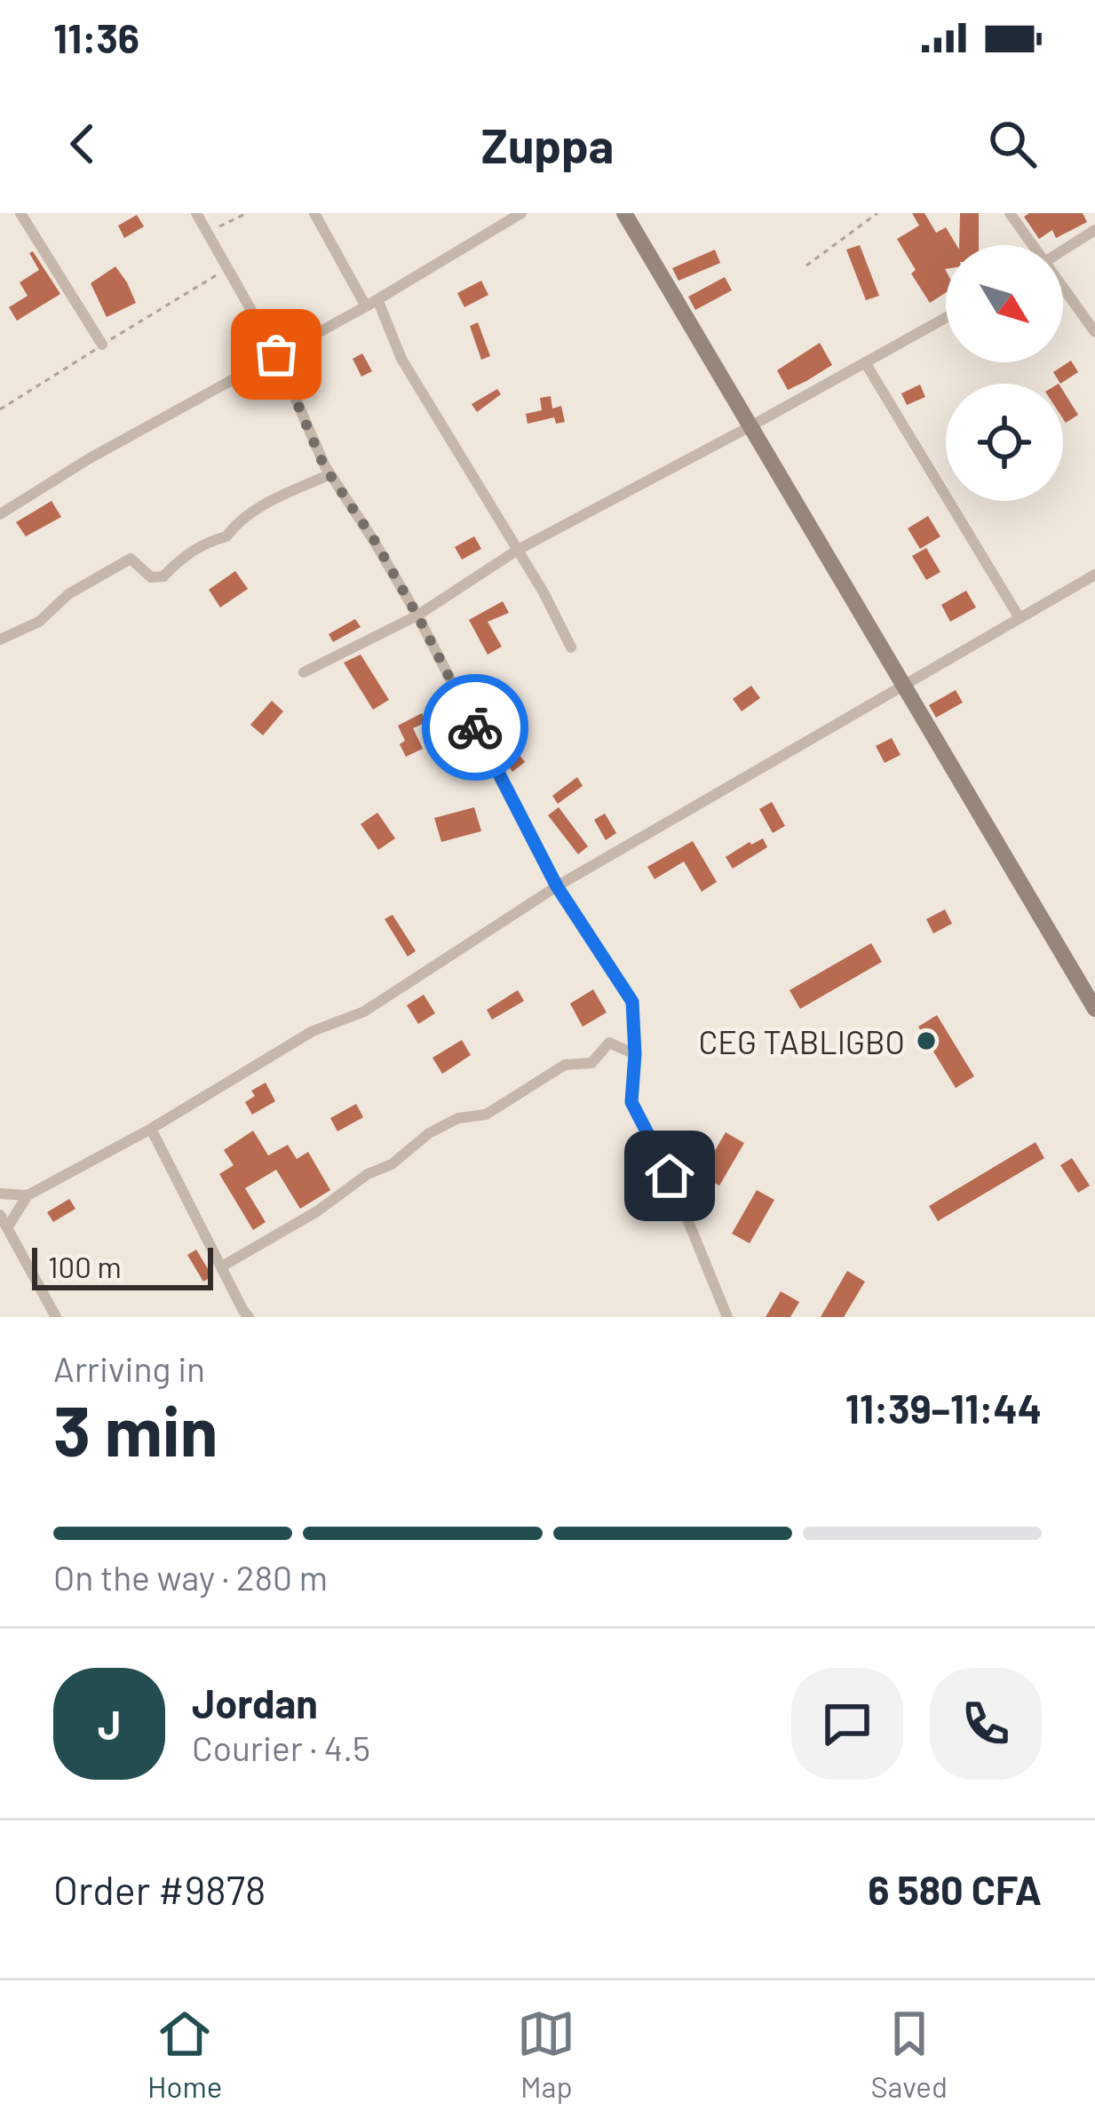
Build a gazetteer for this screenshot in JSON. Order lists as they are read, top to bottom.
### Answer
{
  "places": ["CEG TABLIGBO"],
  "scale_bar": "100 m",
  "north": "bottom right",
  "page": {
    "status": "11:36",
    "header": "Zuppa",
    "scale": "100 m",
    "heading": ["3 min", "Arriving in", "11:39–11:44"],
    "panel": [
      "Jordan",
      "Courier · 4.5",
      "Order #9878",
      "6 580 CFA"
    ],
    "bar": "On the way · 280 m",
    "round": "J",
    "tabs": ["Home", "Map", "Saved"]
  }
}
